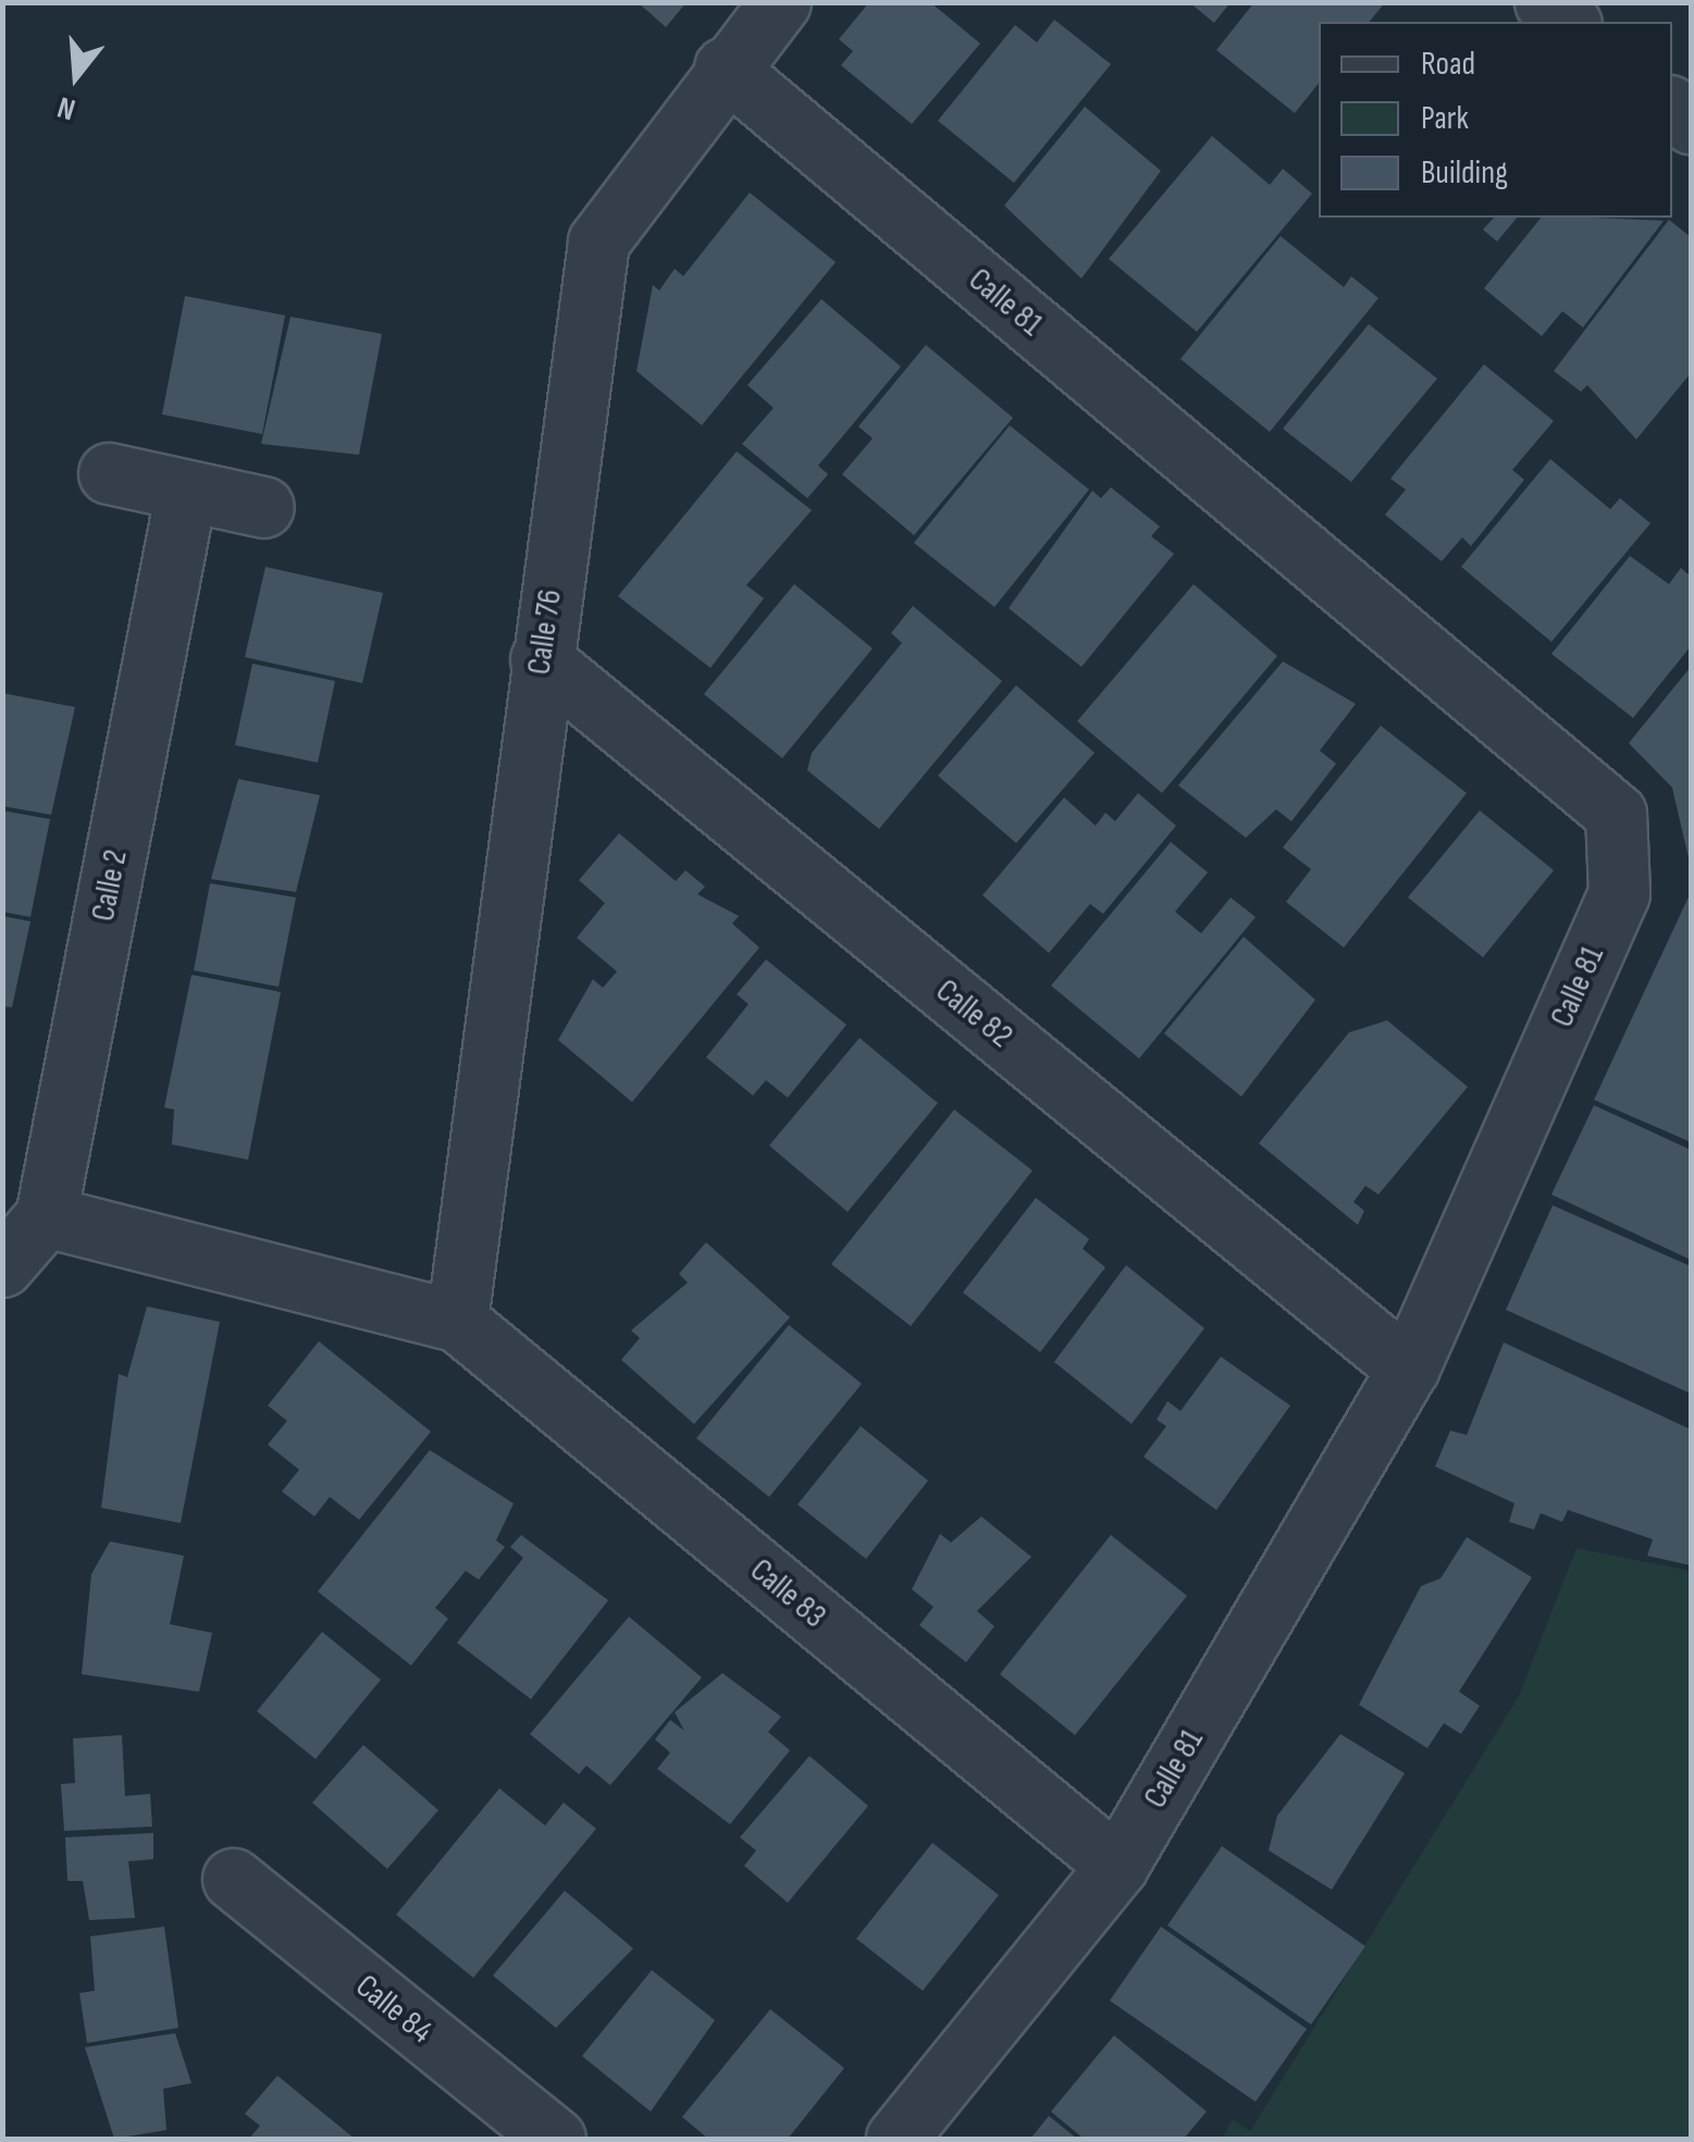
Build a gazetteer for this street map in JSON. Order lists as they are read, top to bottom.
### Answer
{
  "streets": {
    "street": [
      "Calle 81",
      "Calle 76",
      "Calle 2",
      "Calle 82",
      "Calle 83",
      "Calle 84"
    ]
  },
  "crossings": [
    ["Calle 81", "Calle 76"],
    ["Calle 81", "Calle 82"],
    ["Calle 81", "Calle 83"],
    ["Calle 76", "Calle 82"],
    ["Calle 76", "Calle 83"]
  ],
  "legend": ["Road", "Park", "Building"],
  "north": "bottom"
}
